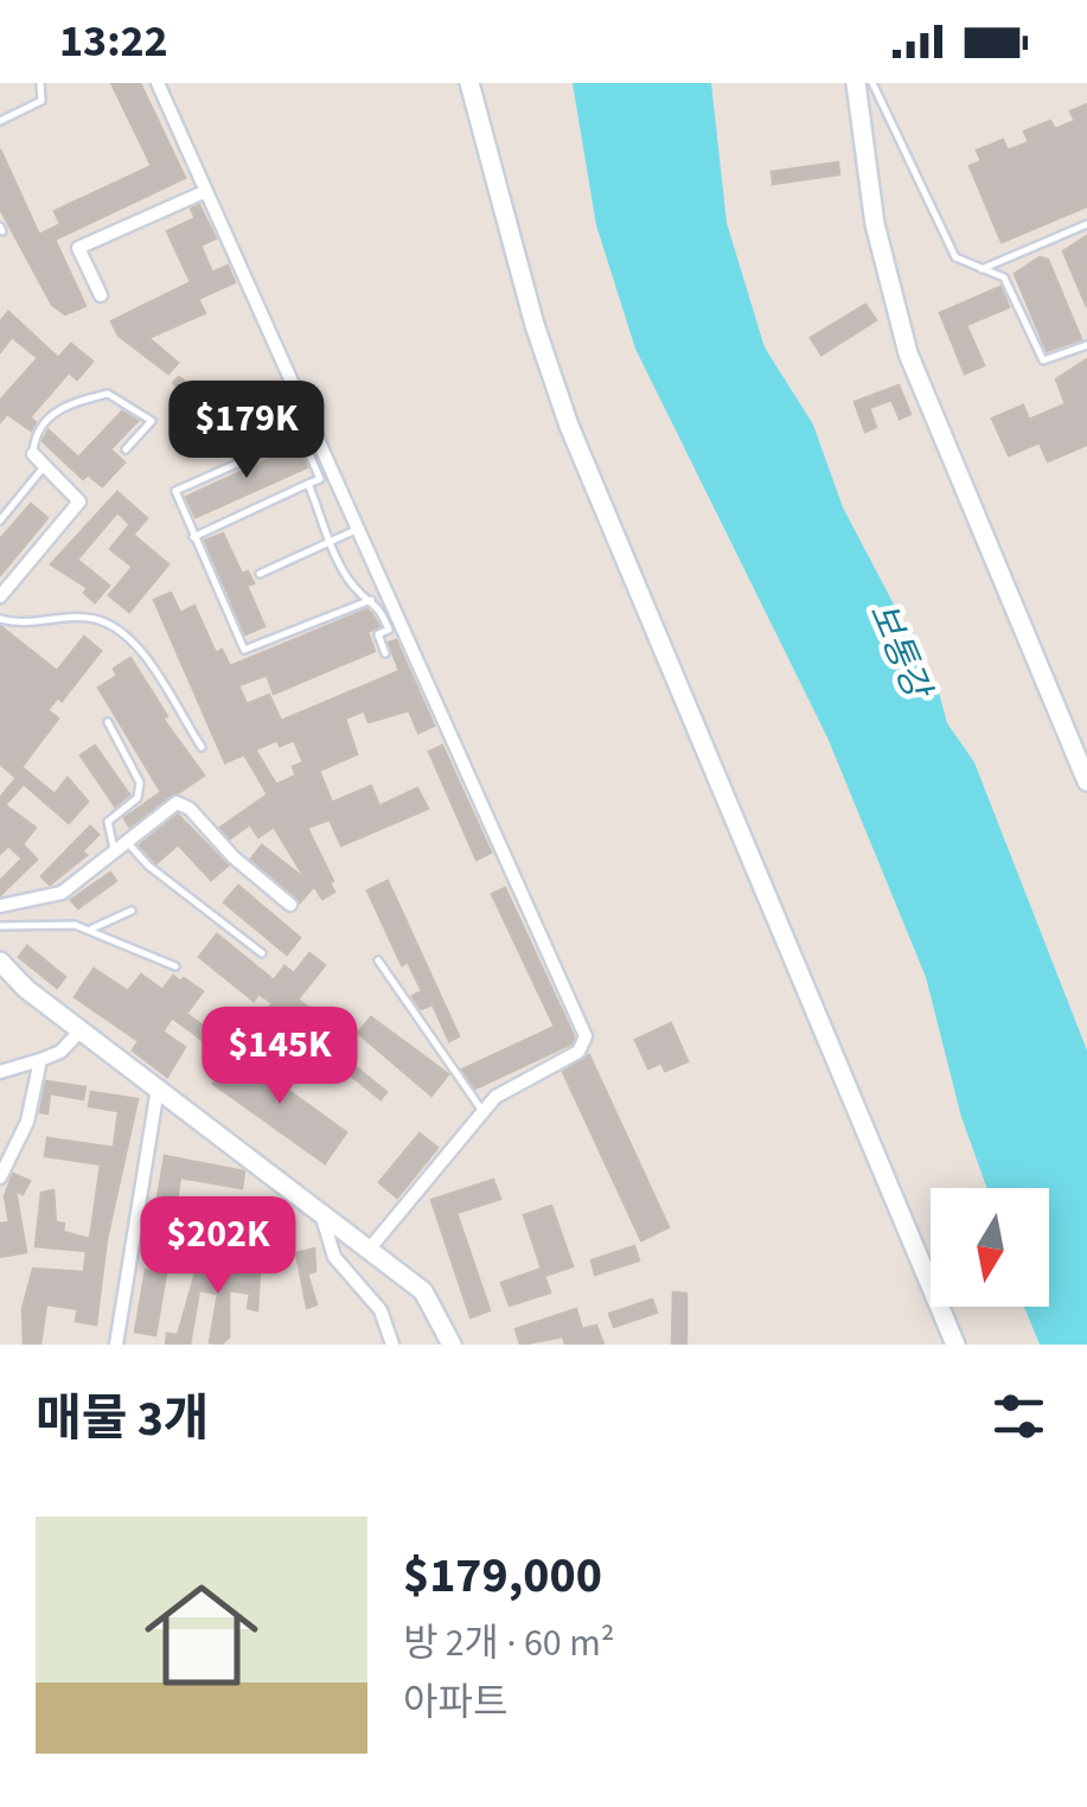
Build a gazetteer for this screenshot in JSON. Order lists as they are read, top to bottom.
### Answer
{
  "water": ["보통강"],
  "north": "bottom",
  "page": {
    "status": "13:22",
    "price": ["$179K", "$145K", "$202K"],
    "heading": "매물 3개",
    "list": [
      {
        "name": "$179,000",
        "note": "방 2개 · 60 m² · 아파트"
      }
    ]
  }
}
